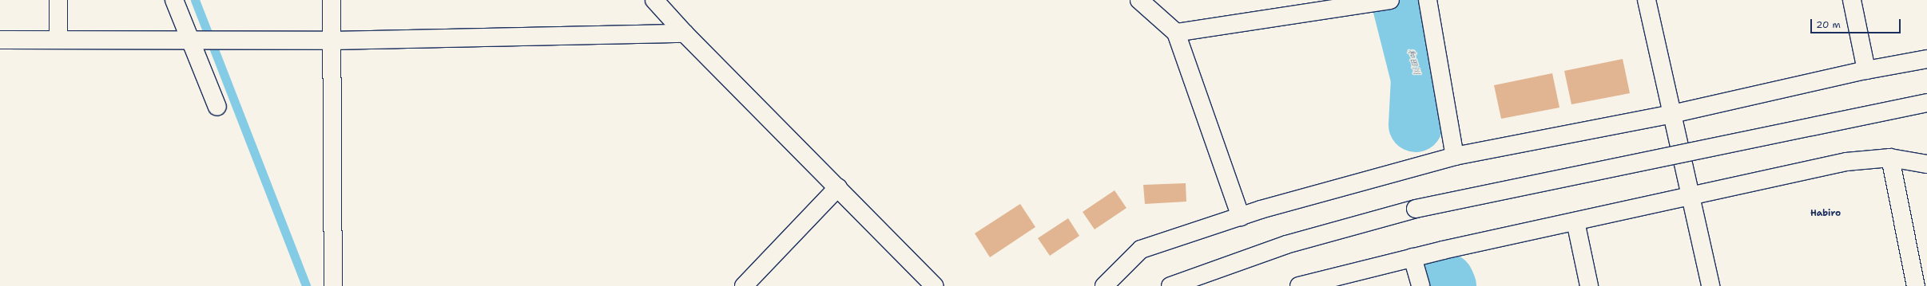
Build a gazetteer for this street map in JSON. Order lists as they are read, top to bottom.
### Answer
{
  "districts": ["Habiro"],
  "water": ["和田川"],
  "scale_bar": "20 m"
}
